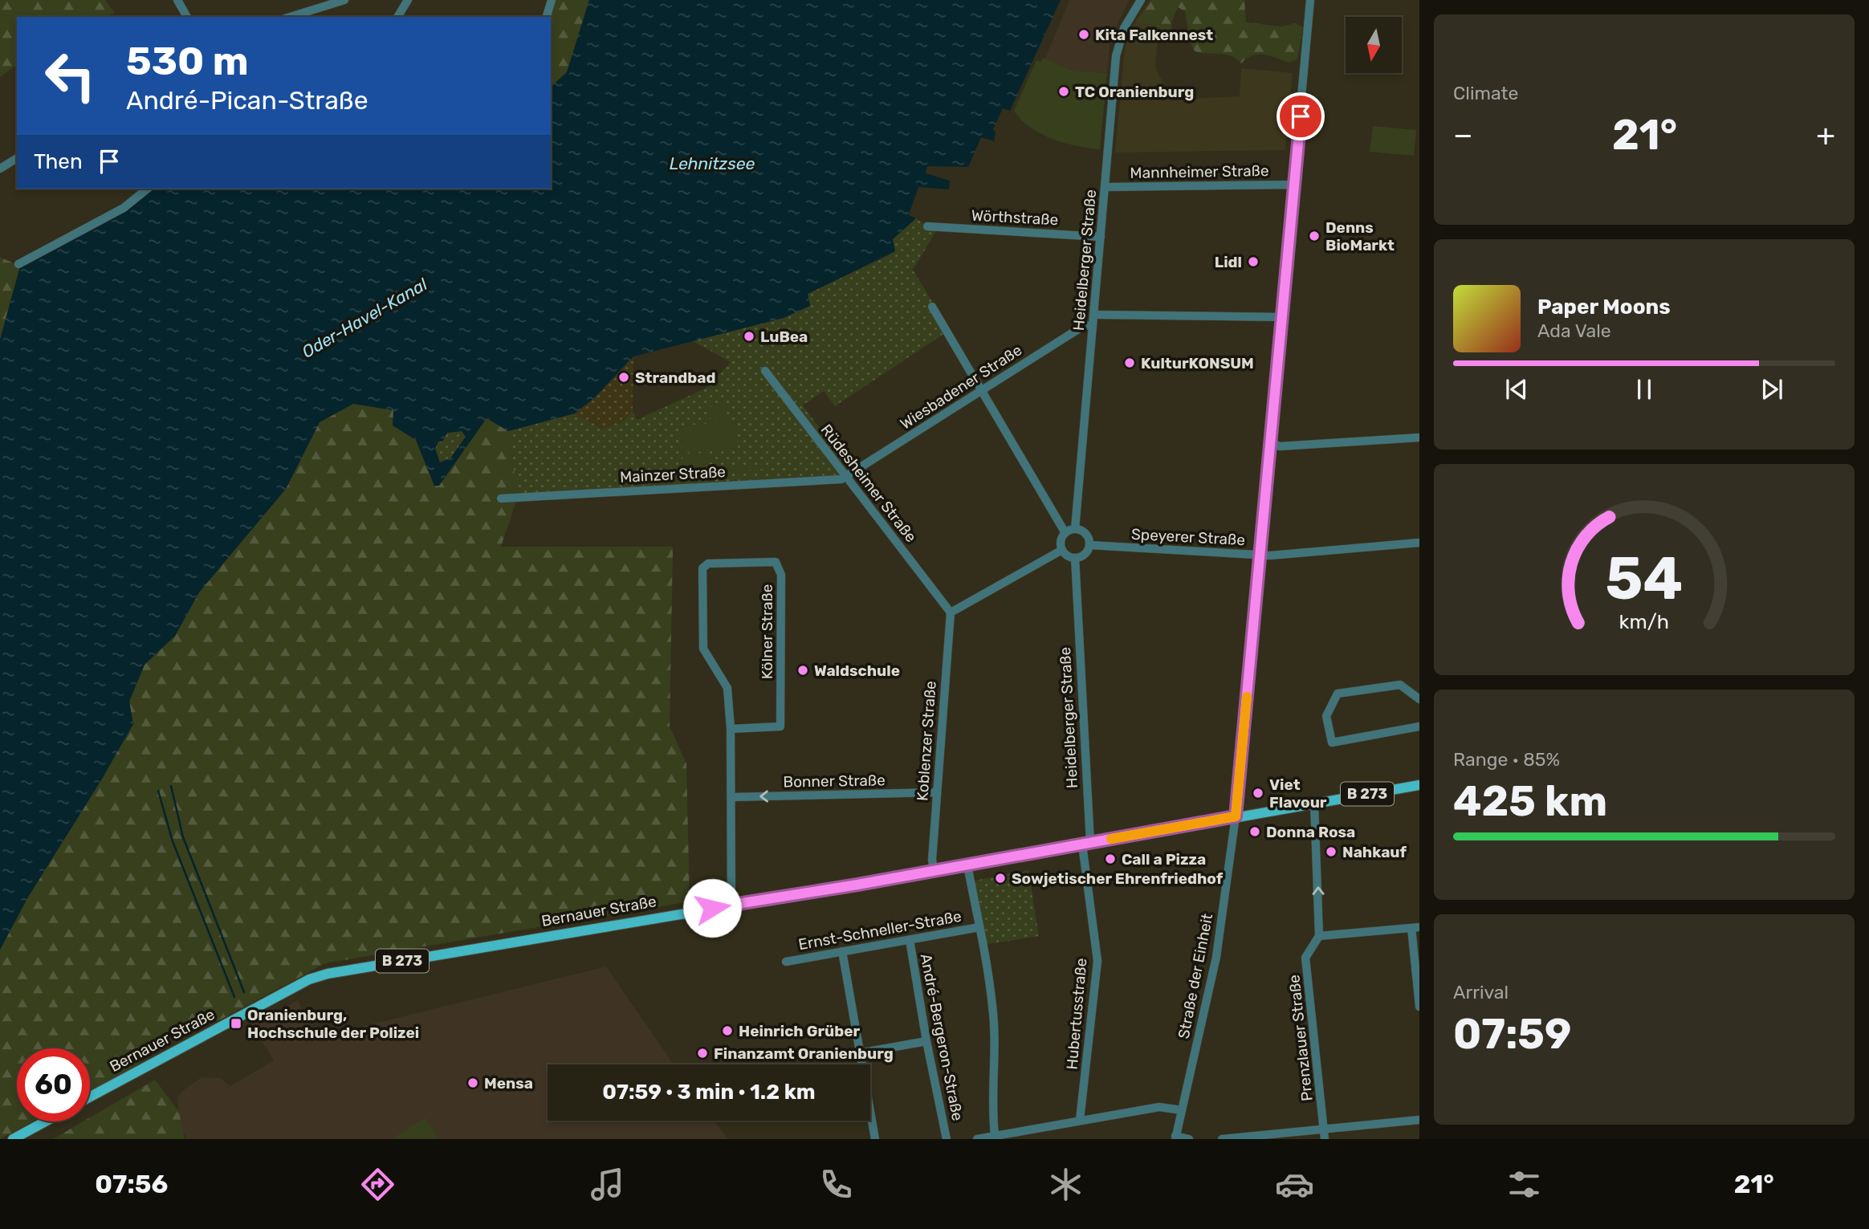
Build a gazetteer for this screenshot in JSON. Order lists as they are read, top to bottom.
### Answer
{
  "streets": {
    "main road": ["B 273", "Bernauer Straße"],
    "street": [
      "Mannheimer Straße",
      "Wörthstraße",
      "Heidelberger Straße",
      "Wiesbadener Straße",
      "Mainzer Straße",
      "Rüdesheimer Straße",
      "Speyerer Straße",
      "Kölner Straße",
      "Koblenzer Straße",
      "Bonner Straße",
      "Ernst-Schneller-Straße",
      "Straße der Einheit",
      "Hubertusstraße",
      "André-Bergeron-Straße",
      "Prenzlauer Straße"
    ]
  },
  "crossings": [
    ["Mannheimer Straße", "Heidelberger Straße"],
    ["Mannheimer Straße", "Straße der Einheit"],
    ["Wörthstraße", "Heidelberger Straße"],
    ["Heidelberger Straße", "Wiesbadener Straße"],
    ["Heidelberger Straße", "Speyerer Straße"],
    ["Heidelberger Straße", "Bernauer Straße"],
    ["Heidelberger Straße", "Hubertusstraße"],
    ["Wiesbadener Straße", "Mainzer Straße"],
    ["Wiesbadener Straße", "Rüdesheimer Straße"],
    ["Mainzer Straße", "Rüdesheimer Straße"],
    ["Rüdesheimer Straße", "Koblenzer Straße"],
    ["Speyerer Straße", "Straße der Einheit"],
    ["Kölner Straße", "Bonner Straße"],
    ["Kölner Straße", "Bernauer Straße"],
    ["Koblenzer Straße", "Bonner Straße"],
    ["Koblenzer Straße", "Bernauer Straße"],
    ["Bernauer Straße", "Straße der Einheit"],
    ["Bernauer Straße", "Hubertusstraße"],
    ["Ernst-Schneller-Straße", "André-Bergeron-Straße"]
  ],
  "one_way": ["Bonner Straße"],
  "water": ["Lehnitzsee", "Oder-Havel-Kanal"],
  "places": {
    "other": [
      "Kita Falkennest",
      "TC Oranienburg",
      "Denns BioMarkt",
      "Lidl",
      "LuBea",
      "KulturKONSUM",
      "Strandbad",
      "Waldschule",
      "Viet Flavour",
      "Donna Rosa",
      "Nahkauf",
      "Call a Pizza",
      "Sowjetischer Ehrenfriedhof",
      "Heinrich Grüber",
      "Finanzamt Oranienburg",
      "Mensa"
    ],
    "transit": ["Oranienburg, Hochschule der Polizei"]
  },
  "north": "bottom",
  "page": {
    "tile": [
      "Climate",
      ["Range · 85%", "425 km"],
      ["Arrival", "07:59"]
    ],
    "turn": ["530 m", "André-Pican-Straße"],
    "heat": ["−", "21°", "+"],
    "then": "Then",
    "song": ["Paper Moons", "Ada Vale"],
    "limit": "60",
    "trip": "07:59 · 3 min · 1.2 km",
    "tabs": ["07:56", "21°"],
    "gauge": ["54", "km/h"]
  }
}
